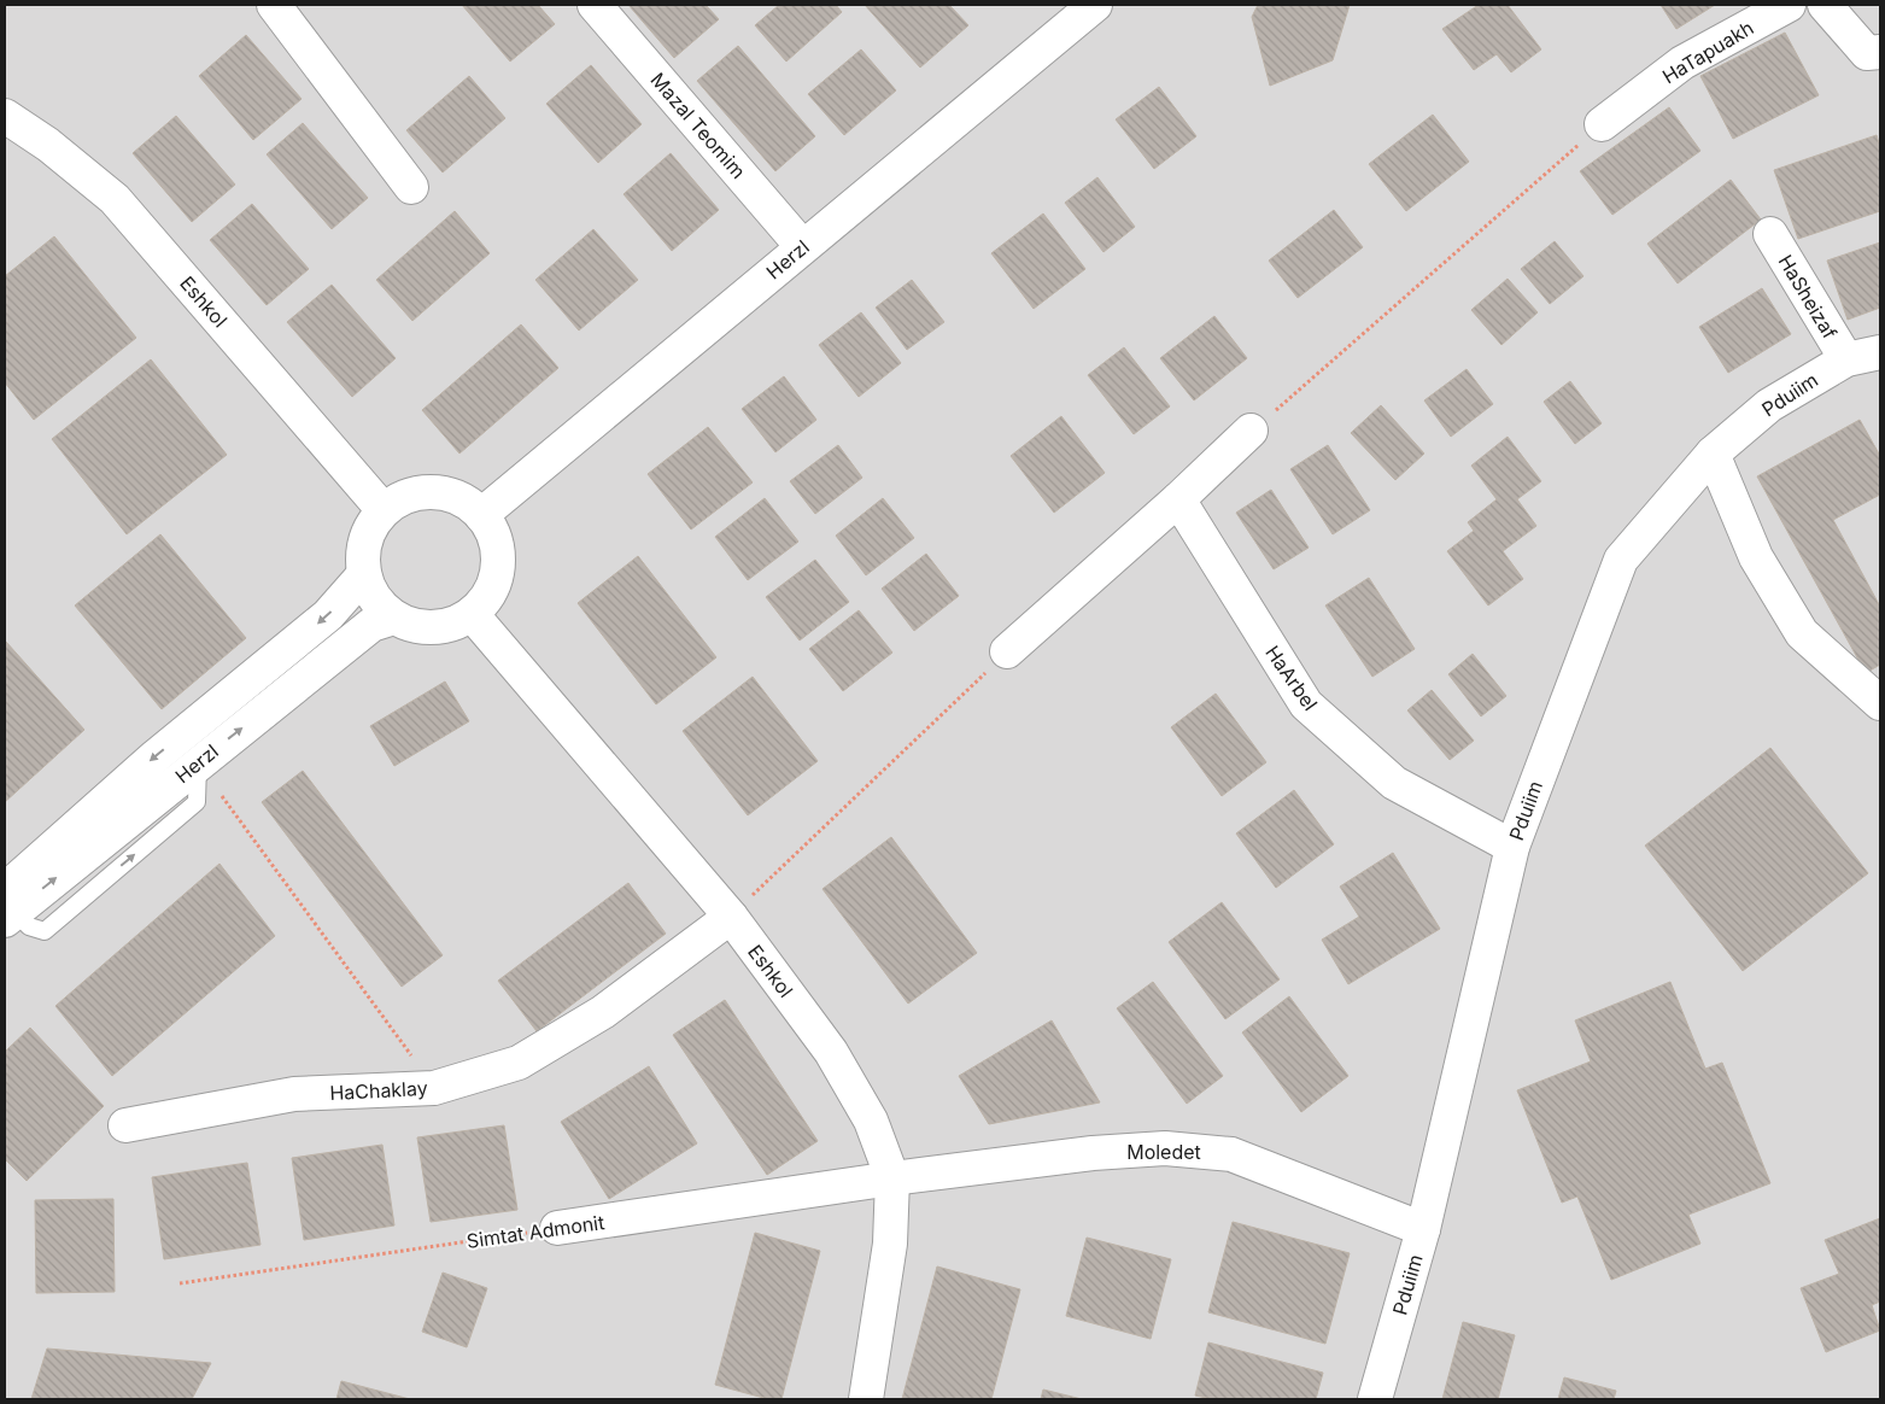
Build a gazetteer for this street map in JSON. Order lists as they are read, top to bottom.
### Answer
{
  "streets": {
    "street": [
      "HaTapuakh",
      "Mazal Teomim",
      "Herzl",
      "HaSheizaf",
      "Eshkol",
      "Pduiim",
      "HaArbel",
      "HaChaklay",
      "Moledet",
      "Simtat Admonit"
    ]
  },
  "crossings": [
    ["Mazal Teomim", "Herzl"],
    ["Herzl", "Eshkol"],
    ["HaSheizaf", "Pduiim"],
    ["Eshkol", "HaChaklay"],
    ["Eshkol", "Moledet"],
    ["Eshkol", "Simtat Admonit"],
    ["Pduiim", "HaArbel"],
    ["Pduiim", "Moledet"],
    ["Moledet", "Simtat Admonit"]
  ]
}
